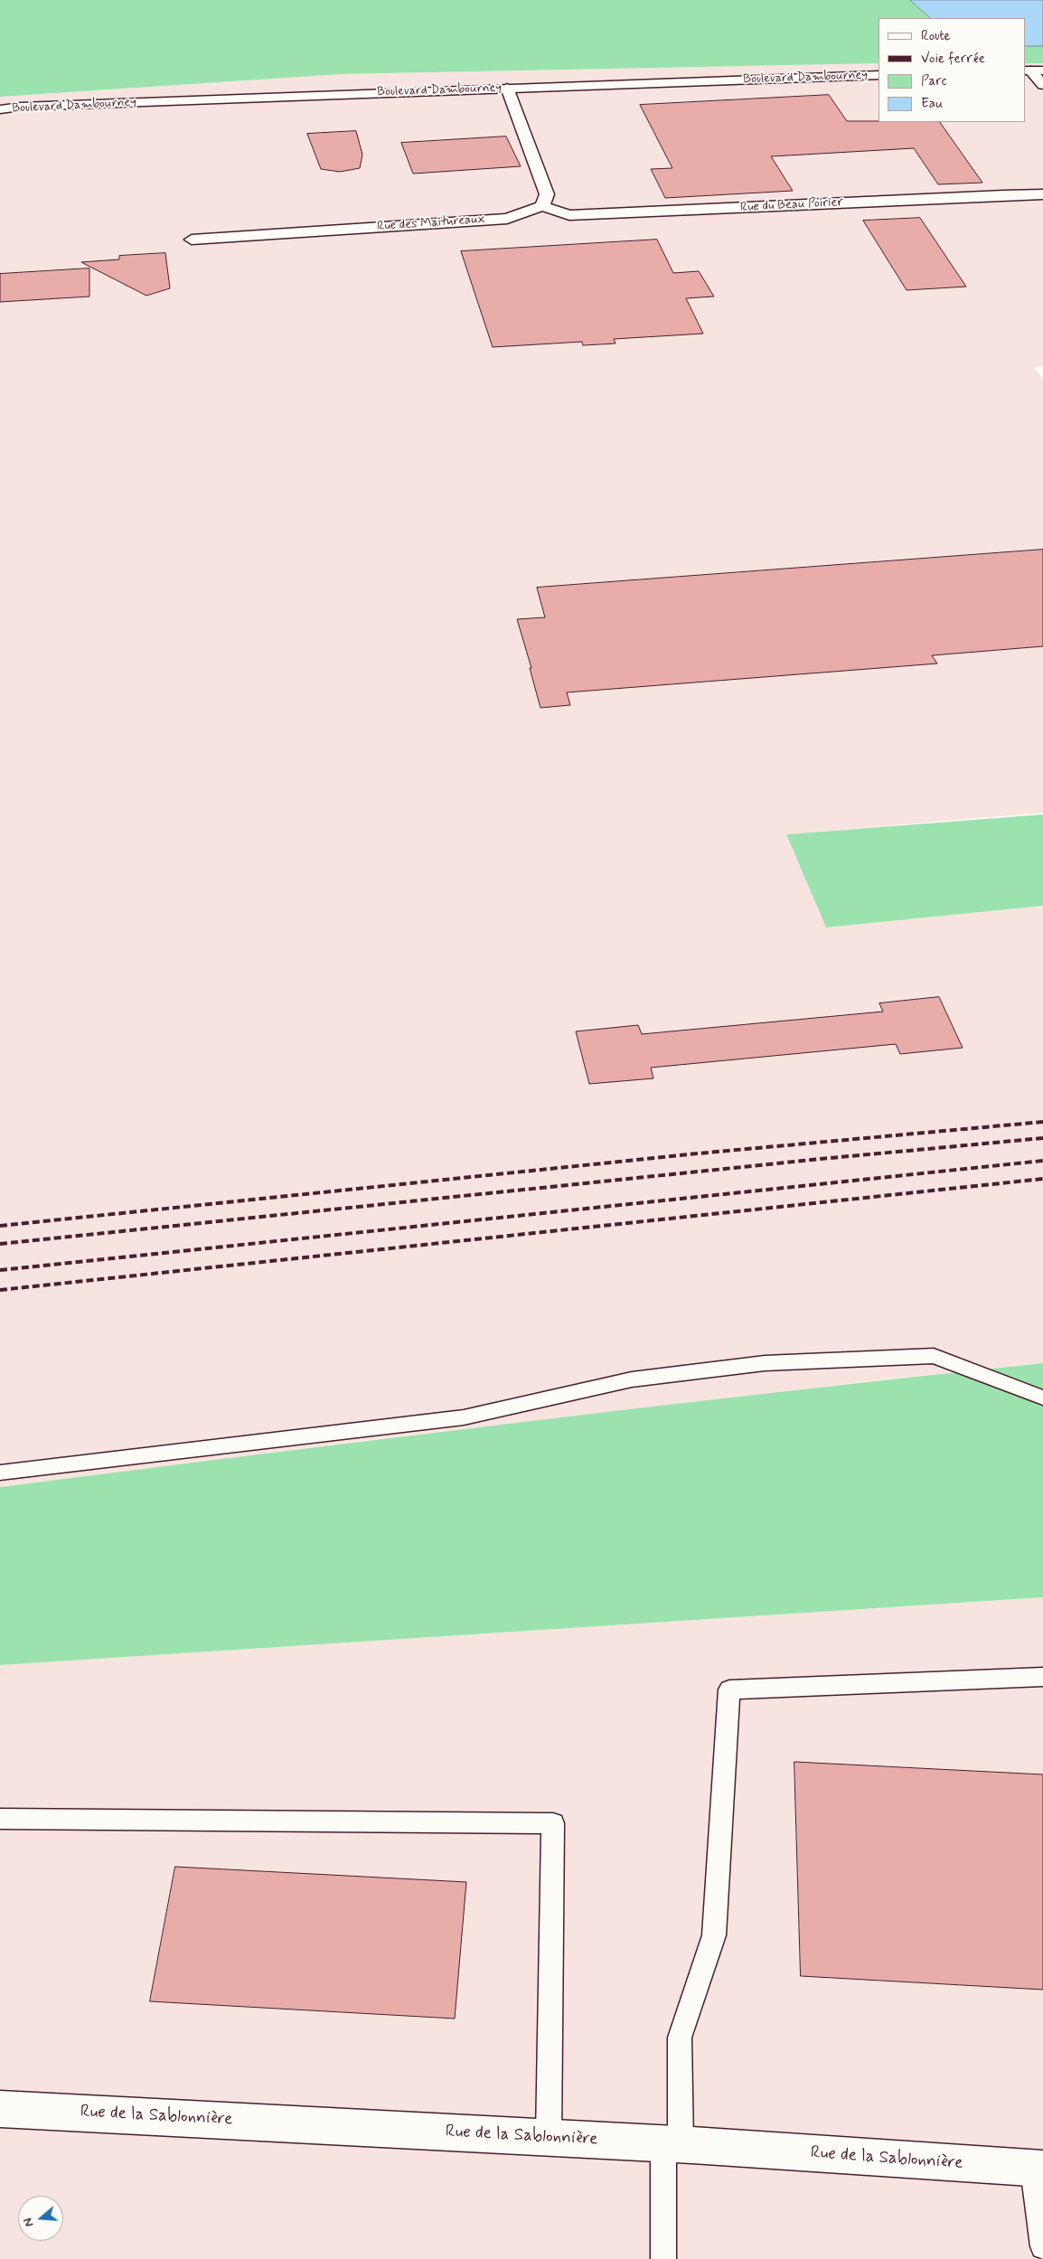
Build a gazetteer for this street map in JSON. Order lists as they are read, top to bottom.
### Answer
{
  "streets": {
    "street": [
      "Boulevard Dambourney",
      "Rue du Beau Poirier",
      "Rue des Maitureaux",
      "Rue de la Sablonnière"
    ]
  },
  "crossings": [
    ["Rue du Beau Poirier", "Rue des Maitureaux"]
  ],
  "legend": [
    "Route",
    "Voie ferrée",
    "Parc",
    "Eau"
  ],
  "north": "left"
}
